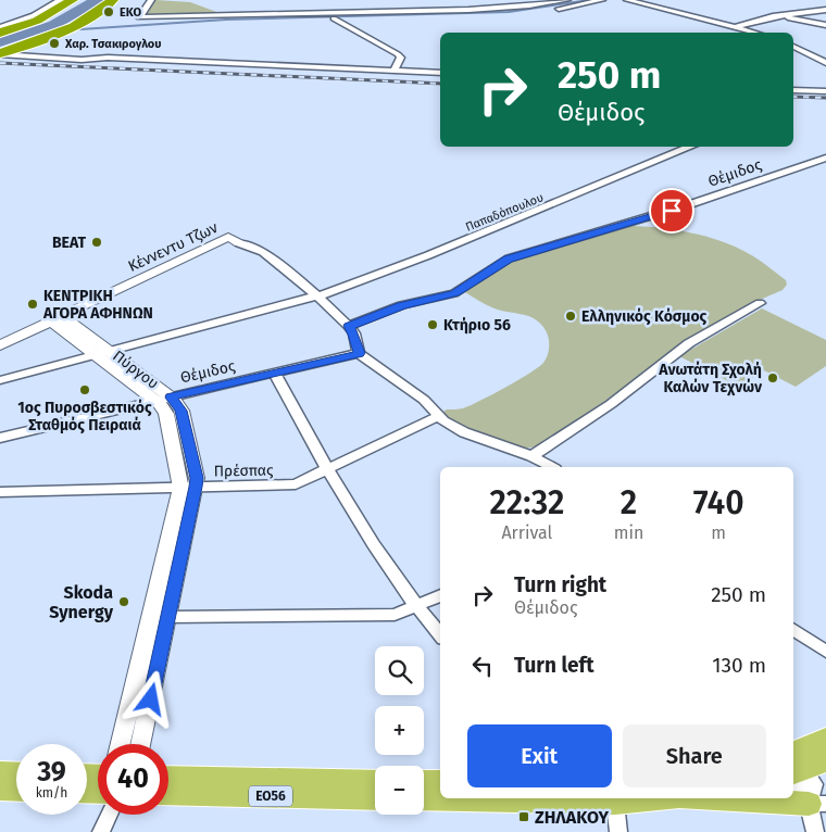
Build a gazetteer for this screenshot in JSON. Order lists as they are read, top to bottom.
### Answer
{
  "streets": {
    "main road": ["ΕΟ56"],
    "street": [
      "Θέμιδος",
      "Παπαδόπουλου",
      "Κέννεντυ Τζων",
      "Πύργου",
      "Πρέσπας"
    ]
  },
  "crossings": [
    ["Θέμιδος", "Πύργου"],
    ["Παπαδόπουλου", "Πύργου"],
    ["Κέννεντυ Τζων", "Πύργου"],
    ["Πύργου", "Πρέσπας"]
  ],
  "places": {
    "other": [
      "EKO",
      "Χαρ. Τσακιρογλου",
      "ΒΕΑΤ",
      "ΚΕΝΤΡΙΚΗ ΑΓΟΡΑ ΑΦΗΝΩΝ",
      "Ελληνικός Κόσμος",
      "Κτήριο 56",
      "Ανωτάτη Σχολή Καλών Τεχνών",
      "1ος Πυροσβεστικός Σταθμός Πειραιά",
      "Skoda Synergy"
    ],
    "transit": ["ΖΗΛΑΚΟΥ"]
  },
  "page": {
    "turn": ["250 m", "Θέμιδος"],
    "eta": [
      "22:32",
      "Arrival",
      "2",
      "min",
      "740",
      "m"
    ],
    "list": [
      {
        "name": "Turn right",
        "note": "Θέμιδος",
        "value": "250 m"
      },
      {
        "name": "Turn left",
        "value": "130 m"
      }
    ],
    "map_buttons": ["+", "−"],
    "buttons": ["Exit", "Share"],
    "speed": "39 km/h",
    "limit": "40"
  }
}
